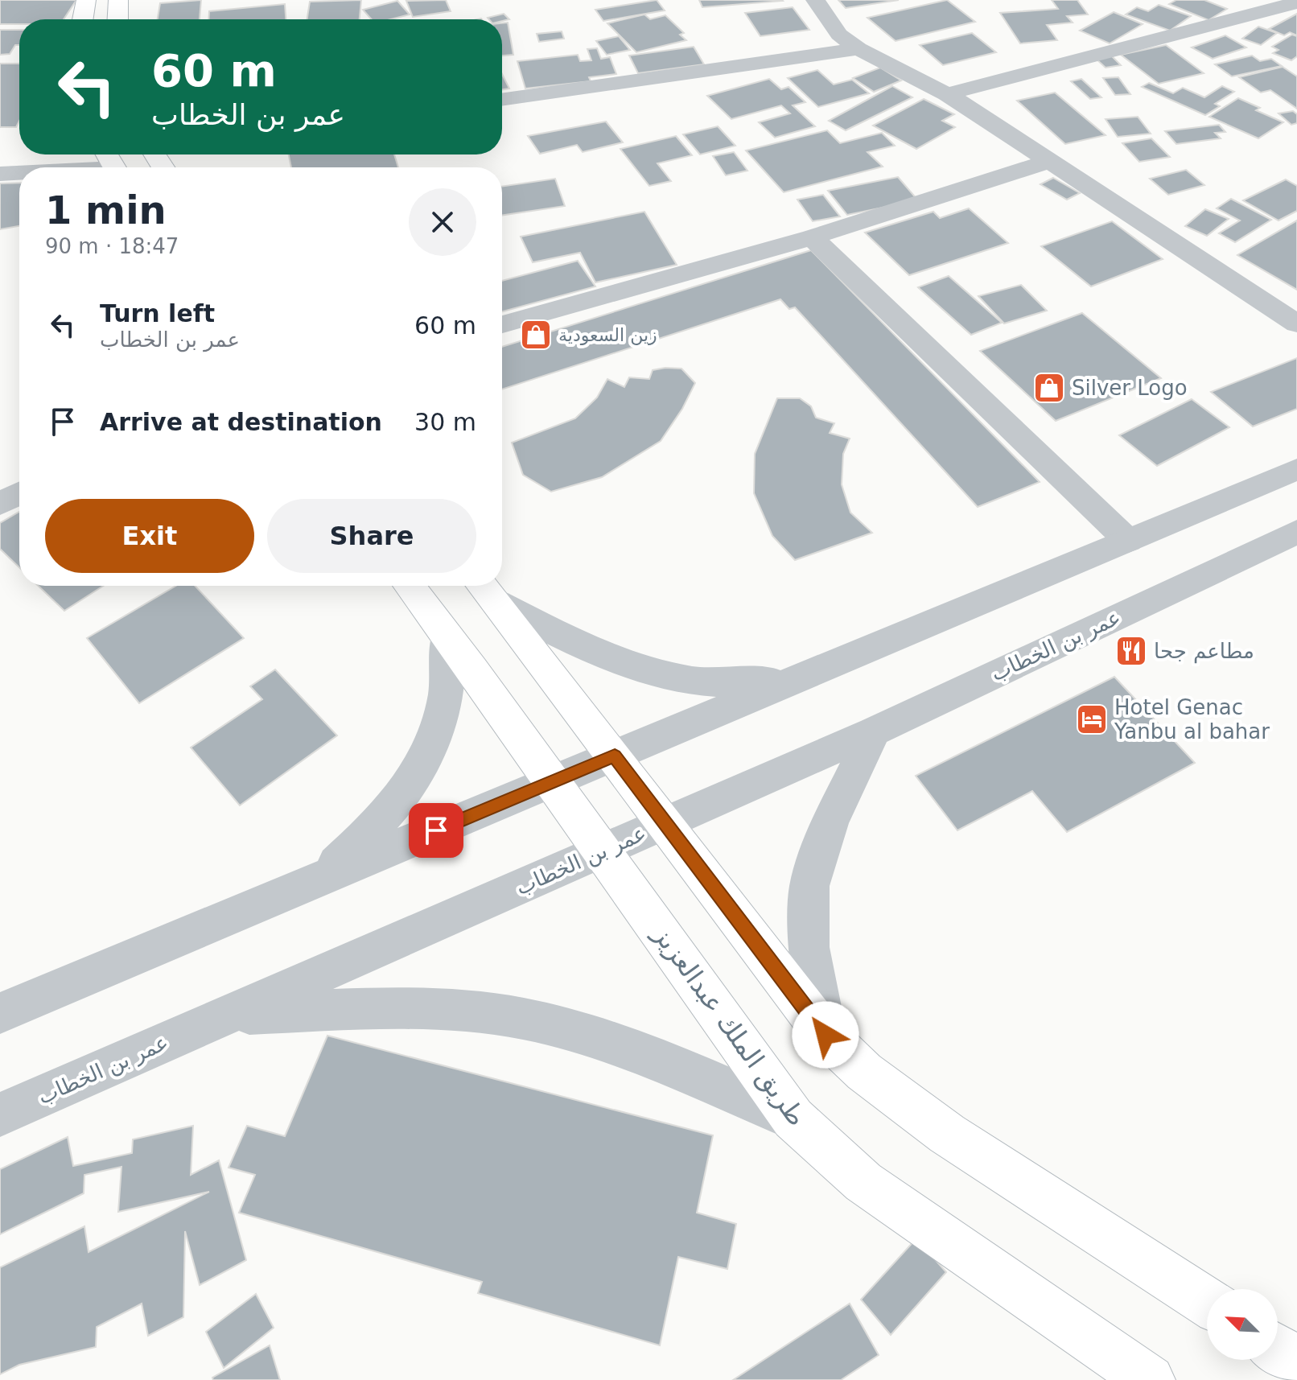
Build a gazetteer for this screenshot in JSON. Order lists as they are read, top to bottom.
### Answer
{
  "streets": {
    "main road": ["طريق الملك عبدالعزيز"],
    "street": ["عمر بن الخطاب"]
  },
  "crossings": [
    ["عمر بن الخطاب", "طريق الملك عبدالعزيز"]
  ],
  "places": {
    "shop": ["زين السعودية", "Silver Logo"],
    "restaurant": ["مطاعم جحا"],
    "hotel": ["Hotel Genac Yanbu al bahar"]
  },
  "north": "top left",
  "page": {
    "turn": ["60 m", "عمر بن الخطاب"],
    "heading": ["1 min", "90 m · 18:47"],
    "list": [
      {
        "name": "Turn left",
        "note": "عمر بن الخطاب",
        "value": "60 m"
      },
      {
        "name": "Arrive at destination",
        "value": "30 m"
      }
    ],
    "buttons": ["Exit", "Share"]
  }
}
